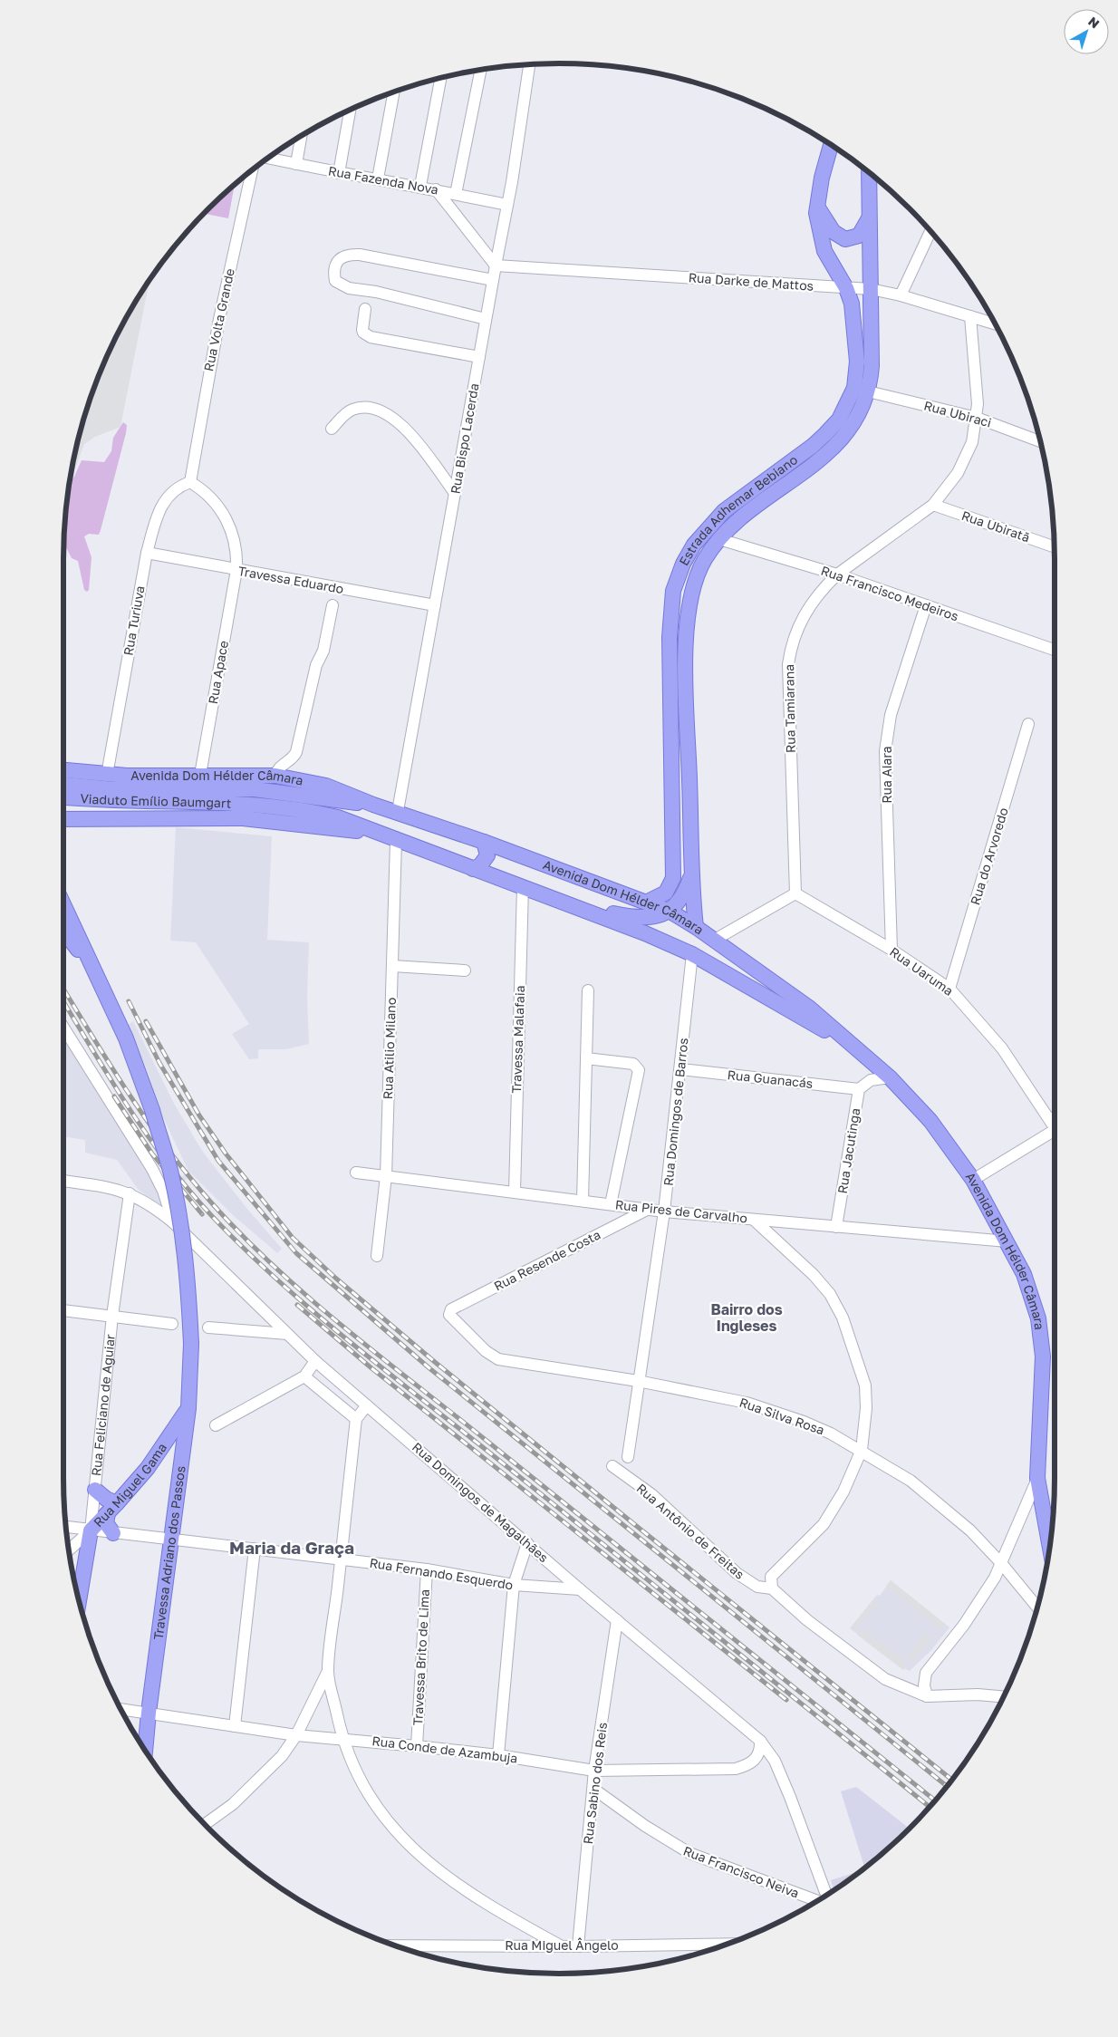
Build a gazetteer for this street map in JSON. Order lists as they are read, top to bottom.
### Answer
{
  "streets": {
    "main road": [
      "Estrada Adhemar Bebiano",
      "Avenida Dom Hélder Câmara",
      "Viaduto Emílio Baumgart",
      "Rua Feliciano de Aguiar",
      "Rua Miguel Gama",
      "Travessa Adriano dos Passos"
    ],
    "street": [
      "Rua Fazenda Nova",
      "Rua Darke de Mattos",
      "Rua Volta Grande",
      "Rua Ubiraci",
      "Rua Bispo Lacerda",
      "Rua Ubiratã",
      "Travessa Eduardo",
      "Rua Francisco Medeiros",
      "Rua Turiuva",
      "Rua Apace",
      "Rua Tamiarana",
      "Rua Aiara",
      "Rua do Arvoredo",
      "Rua Uaruma",
      "Travessa Malafaia",
      "Rua Atilio Milano",
      "Rua Guanacás",
      "Rua Domingos de Barros",
      "Rua Jacutinga",
      "Rua Pires de Carvalho",
      "Rua Resende Costa",
      "Rua Silva Rosa",
      "Rua Domingos de Magalhães",
      "Rua Antônio de Freitas",
      "Rua Fernando Esquerdo",
      "Travessa Brito de Lima",
      "Rua Conde de Azambuja",
      "Rua Sabino dos Reis",
      "Rua Francisco Neiva",
      "Rua Miguel Ângelo"
    ]
  },
  "crossings": [
    ["Rua Fazenda Nova", "Rua Bispo Lacerda"],
    ["Rua Darke de Mattos", "Rua Bispo Lacerda"],
    ["Rua Darke de Mattos", "Estrada Adhemar Bebiano"],
    ["Rua Darke de Mattos", "Rua Tamiarana"],
    ["Rua Volta Grande", "Rua Turiuva"],
    ["Rua Volta Grande", "Rua Apace"],
    ["Rua Ubiraci", "Estrada Adhemar Bebiano"],
    ["Rua Ubiraci", "Rua Tamiarana"],
    ["Rua Bispo Lacerda", "Travessa Eduardo"],
    ["Rua Bispo Lacerda", "Avenida Dom Hélder Câmara"],
    ["Estrada Adhemar Bebiano", "Rua Francisco Medeiros"],
    ["Estrada Adhemar Bebiano", "Avenida Dom Hélder Câmara"],
    ["Rua Ubiratã", "Rua Tamiarana"],
    ["Travessa Eduardo", "Rua Turiuva"],
    ["Travessa Eduardo", "Rua Apace"],
    ["Rua Francisco Medeiros", "Rua Tamiarana"],
    ["Rua Francisco Medeiros", "Rua Aiara"],
    ["Rua Turiuva", "Rua Apace"],
    ["Rua Turiuva", "Avenida Dom Hélder Câmara"],
    ["Rua Apace", "Avenida Dom Hélder Câmara"],
    ["Rua Tamiarana", "Rua Uaruma"],
    ["Rua Aiara", "Rua Uaruma"],
    ["Avenida Dom Hélder Câmara", "Viaduto Emílio Baumgart"],
    ["Avenida Dom Hélder Câmara", "Travessa Malafaia"],
    ["Avenida Dom Hélder Câmara", "Rua Atilio Milano"],
    ["Avenida Dom Hélder Câmara", "Rua Domingos de Barros"],
    ["Avenida Dom Hélder Câmara", "Rua Pires de Carvalho"],
    ["Rua do Arvoredo", "Rua Uaruma"],
    ["Travessa Malafaia", "Rua Pires de Carvalho"],
    ["Rua Atilio Milano", "Rua Pires de Carvalho"],
    ["Rua Guanacás", "Rua Domingos de Barros"],
    ["Rua Guanacás", "Rua Jacutinga"],
    ["Rua Domingos de Barros", "Rua Pires de Carvalho"],
    ["Rua Domingos de Barros", "Rua Silva Rosa"],
    ["Rua Jacutinga", "Rua Pires de Carvalho"],
    ["Rua Pires de Carvalho", "Rua Resende Costa"],
    ["Rua Resende Costa", "Rua Silva Rosa"],
    ["Rua Feliciano de Aguiar", "Rua Miguel Gama"],
    ["Rua Feliciano de Aguiar", "Rua Domingos de Magalhães"],
    ["Rua Feliciano de Aguiar", "Rua Fernando Esquerdo"],
    ["Rua Miguel Gama", "Travessa Adriano dos Passos"],
    ["Rua Miguel Gama", "Rua Fernando Esquerdo"],
    ["Rua Domingos de Magalhães", "Rua Fernando Esquerdo"],
    ["Rua Domingos de Magalhães", "Rua Conde de Azambuja"],
    ["Rua Domingos de Magalhães", "Rua Sabino dos Reis"],
    ["Travessa Adriano dos Passos", "Rua Fernando Esquerdo"],
    ["Travessa Adriano dos Passos", "Rua Conde de Azambuja"],
    ["Rua Fernando Esquerdo", "Travessa Brito de Lima"],
    ["Travessa Brito de Lima", "Rua Conde de Azambuja"],
    ["Rua Conde de Azambuja", "Rua Sabino dos Reis"],
    ["Rua Sabino dos Reis", "Rua Francisco Neiva"],
    ["Rua Sabino dos Reis", "Rua Miguel Ângelo"]
  ],
  "districts": ["Bairro dos Ingleses", "Maria da Graça"],
  "north": "top right"
}
